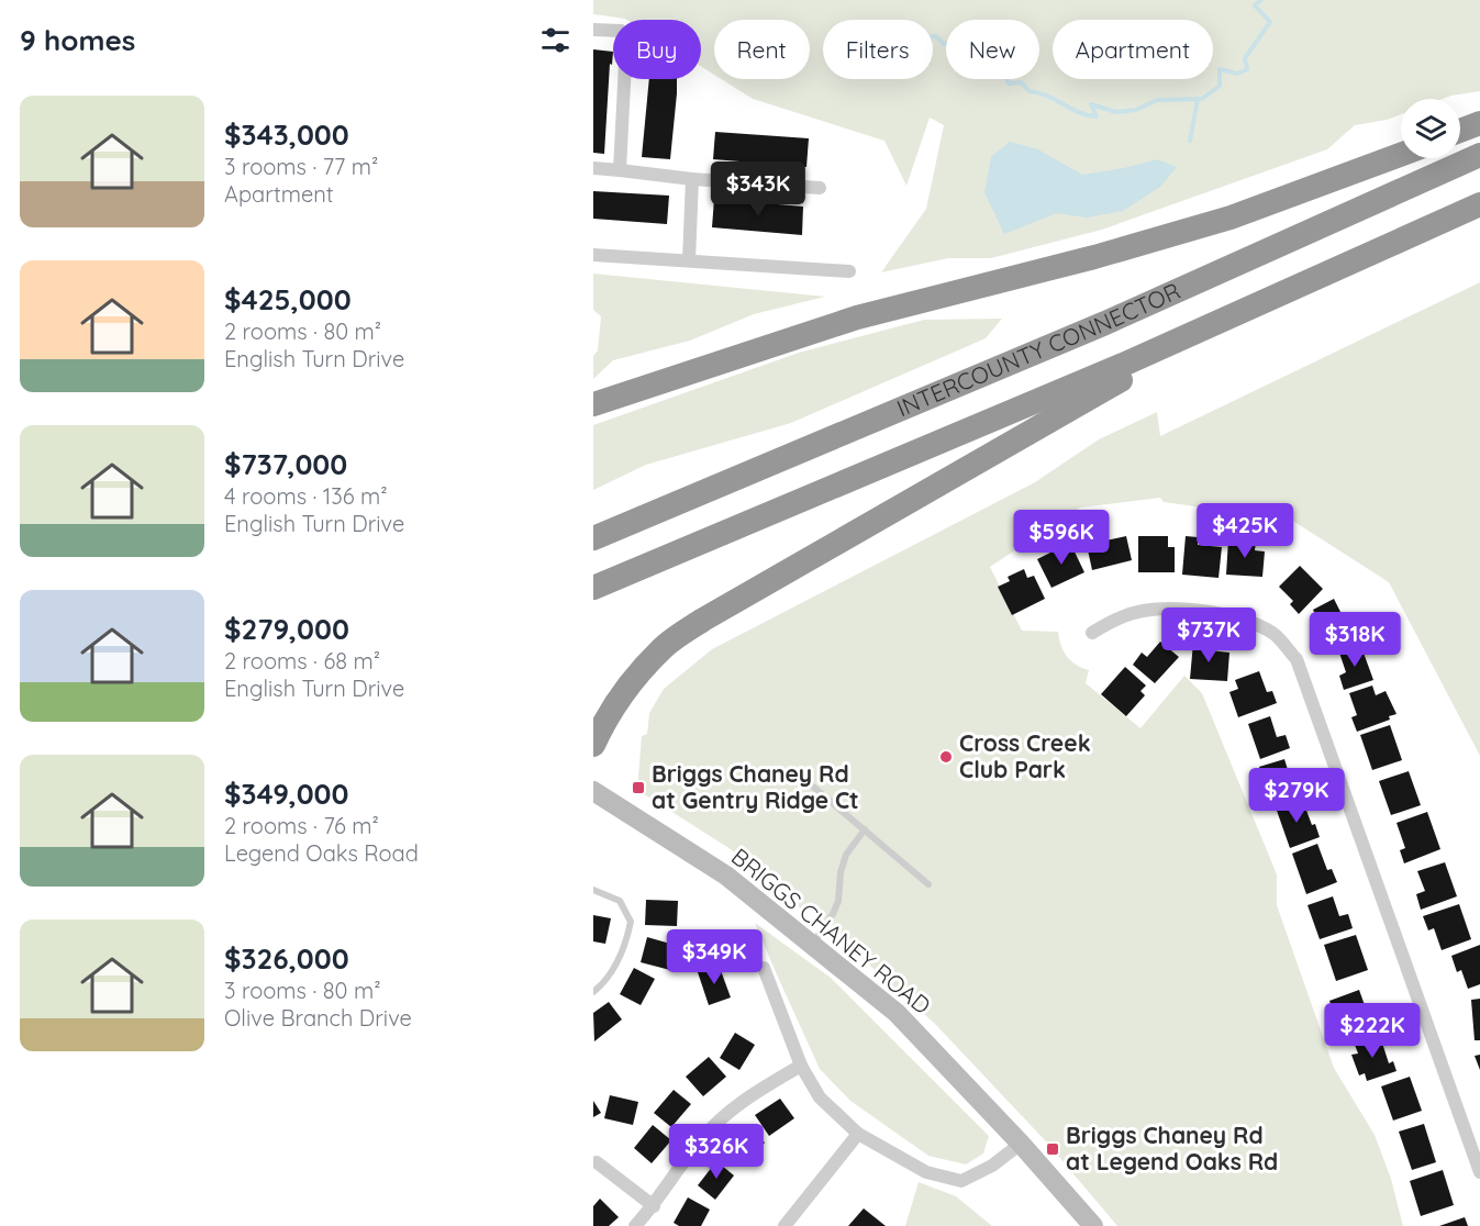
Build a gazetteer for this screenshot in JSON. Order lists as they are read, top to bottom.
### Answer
{
  "streets": {
    "highway": ["INTERCOUNTY CONNECTOR"],
    "main road": ["BRIGGS CHANEY ROAD"]
  },
  "places": {
    "other": ["Cross Creek Club Park"],
    "transit": ["Briggs Chaney Rd at Gentry Ridge Ct", "Briggs Chaney Rd at Legend Oaks Rd"]
  },
  "page": {
    "heading": "9 homes",
    "chip": [
      "Buy",
      "Rent",
      "Filters",
      "New",
      "Apartment"
    ],
    "list": [
      {
        "name": "$343,000",
        "note": "3 rooms · 77 m² · Apartment"
      },
      {
        "name": "$425,000",
        "note": "2 rooms · 80 m² · English Turn Drive"
      },
      {
        "name": "$737,000",
        "note": "4 rooms · 136 m² · English Turn Drive"
      },
      {
        "name": "$279,000",
        "note": "2 rooms · 68 m² · English Turn Drive"
      },
      {
        "name": "$349,000",
        "note": "2 rooms · 76 m² · Legend Oaks Road"
      },
      {
        "name": "$326,000",
        "note": "3 rooms · 80 m² · Olive Branch Drive"
      }
    ],
    "price": [
      "$343K",
      "$425K",
      "$596K",
      "$737K",
      "$318K",
      "$279K",
      "$349K",
      "$222K",
      "$326K"
    ]
  }
}
